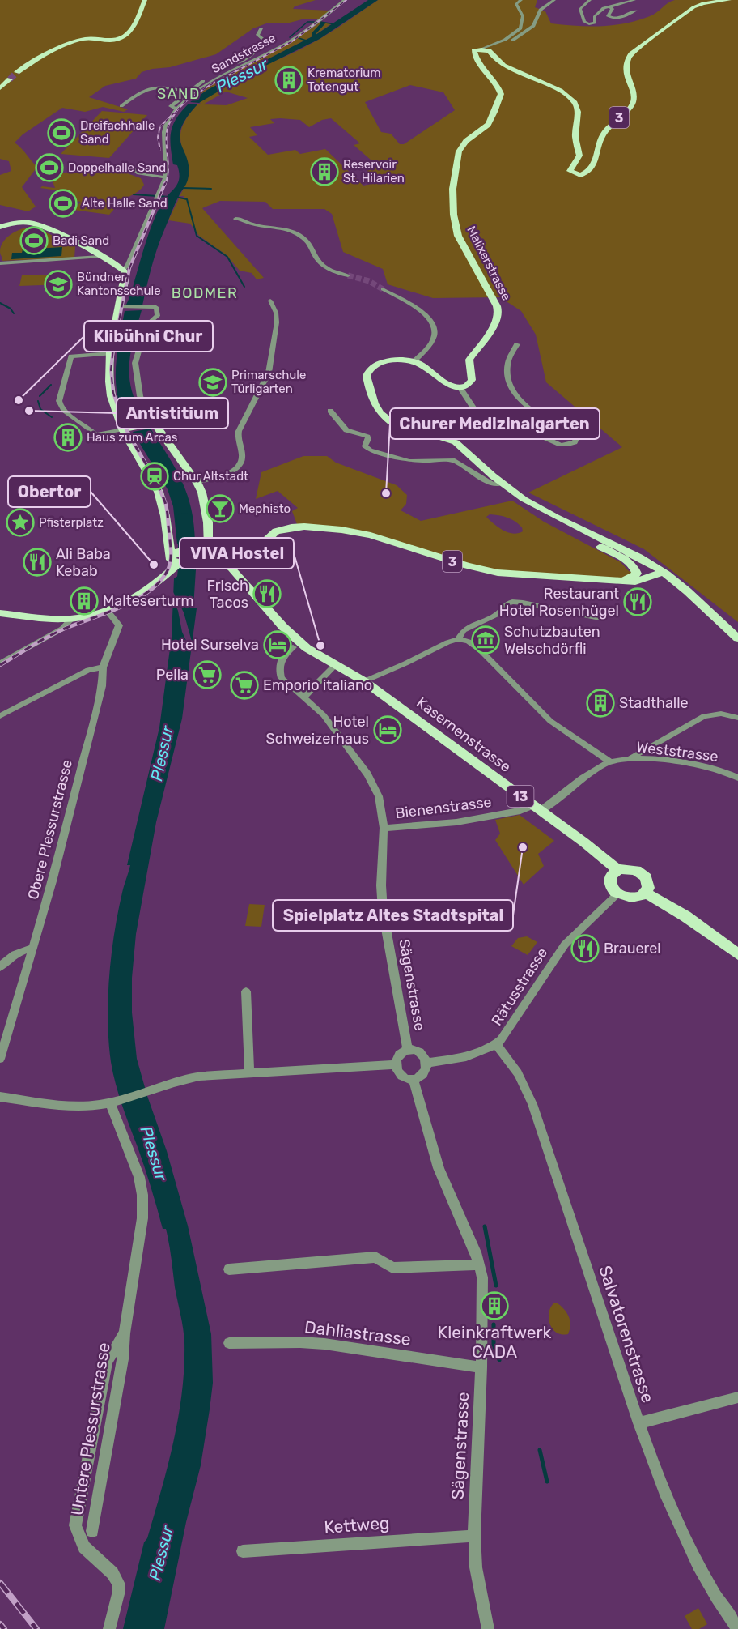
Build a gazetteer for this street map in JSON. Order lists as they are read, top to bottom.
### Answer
{
  "streets": {
    "main road": [
      "3",
      "Malixerstrasse",
      "Kasernenstrasse",
      "13"
    ],
    "street": [
      "Sandstrasse",
      "Weststrasse",
      "Bienenstrasse",
      "Obere Plessurstrasse",
      "Sägenstrasse",
      "Rätusstrasse",
      "Dahliastrasse",
      "Salvatorenstrasse",
      "Untere Plessurstrasse",
      "Kettweg"
    ]
  },
  "crossings": [
    ["3", "Malixerstrasse"],
    ["3", "13"],
    ["Kasernenstrasse", "Weststrasse"],
    ["Kasernenstrasse", "13"],
    ["Kasernenstrasse", "Bienenstrasse"],
    ["Kasernenstrasse", "Rätusstrasse"],
    ["Weststrasse", "Bienenstrasse"],
    ["Bienenstrasse", "Sägenstrasse"],
    ["Sägenstrasse", "Rätusstrasse"],
    ["Sägenstrasse", "Dahliastrasse"],
    ["Sägenstrasse", "Kettweg"],
    ["Rätusstrasse", "Salvatorenstrasse"]
  ],
  "districts": ["SAND", "BODMER"],
  "water": ["Plessur"],
  "places": {
    "building": [
      "Krematorium Totengut",
      "Reservoir St. Hilarien",
      "Haus zum Arcas",
      "Malteserturm",
      "Stadthalle",
      "Kleinkraftwerk CADA"
    ],
    "sports": [
      "Dreifachhalle Sand",
      "Doppelhalle Sand",
      "Alte Halle Sand",
      "Badi Sand"
    ],
    "school or university": ["Bündner Kantonsschule", "Primarschule Türligarten"],
    "other": [
      "Klibühni Chur",
      "Antistitium",
      "Churer Medizinalgarten",
      "Obertor",
      "VIVA Hostel",
      "Spielplatz Altes Stadtspital"
    ],
    "station": ["Chur Altstadt"],
    "bar": ["Mephisto"],
    "place": ["Pfisterplatz"],
    "restaurant": [
      "Ali Baba Kebab",
      "Frisch Tacos",
      "Restaurant Hotel Rosenhügel",
      "Brauerei"
    ],
    "museum": ["Schutzbauten Welschdörfli"],
    "hotel": ["Hotel Surselva", "Hotel Schweizerhaus"],
    "supermarket": ["Pella", "Emporio italiano"]
  }
}
